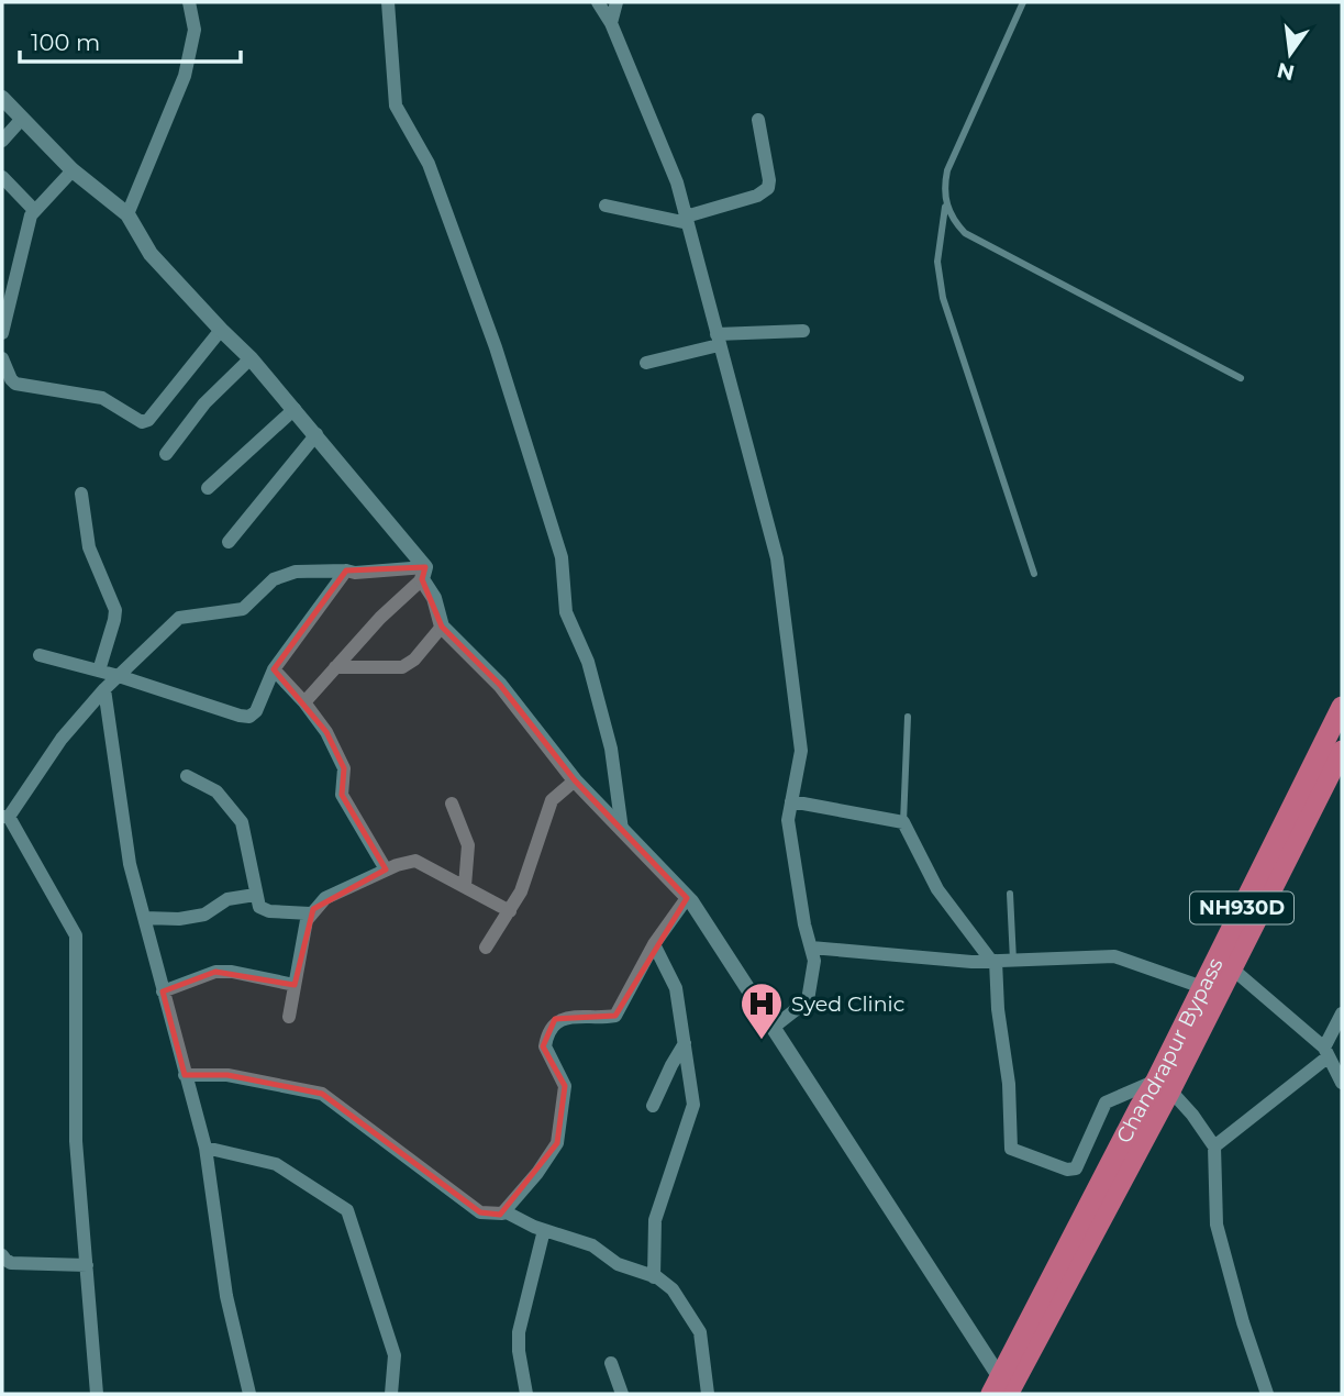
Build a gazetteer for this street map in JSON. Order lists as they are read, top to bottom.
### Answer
{
  "streets": {
    "highway": ["NH930D", "Chandrapur Bypass"]
  },
  "places": {
    "hospital": ["Syed Clinic"]
  },
  "scale_bar": "100 m",
  "north": "bottom"
}
